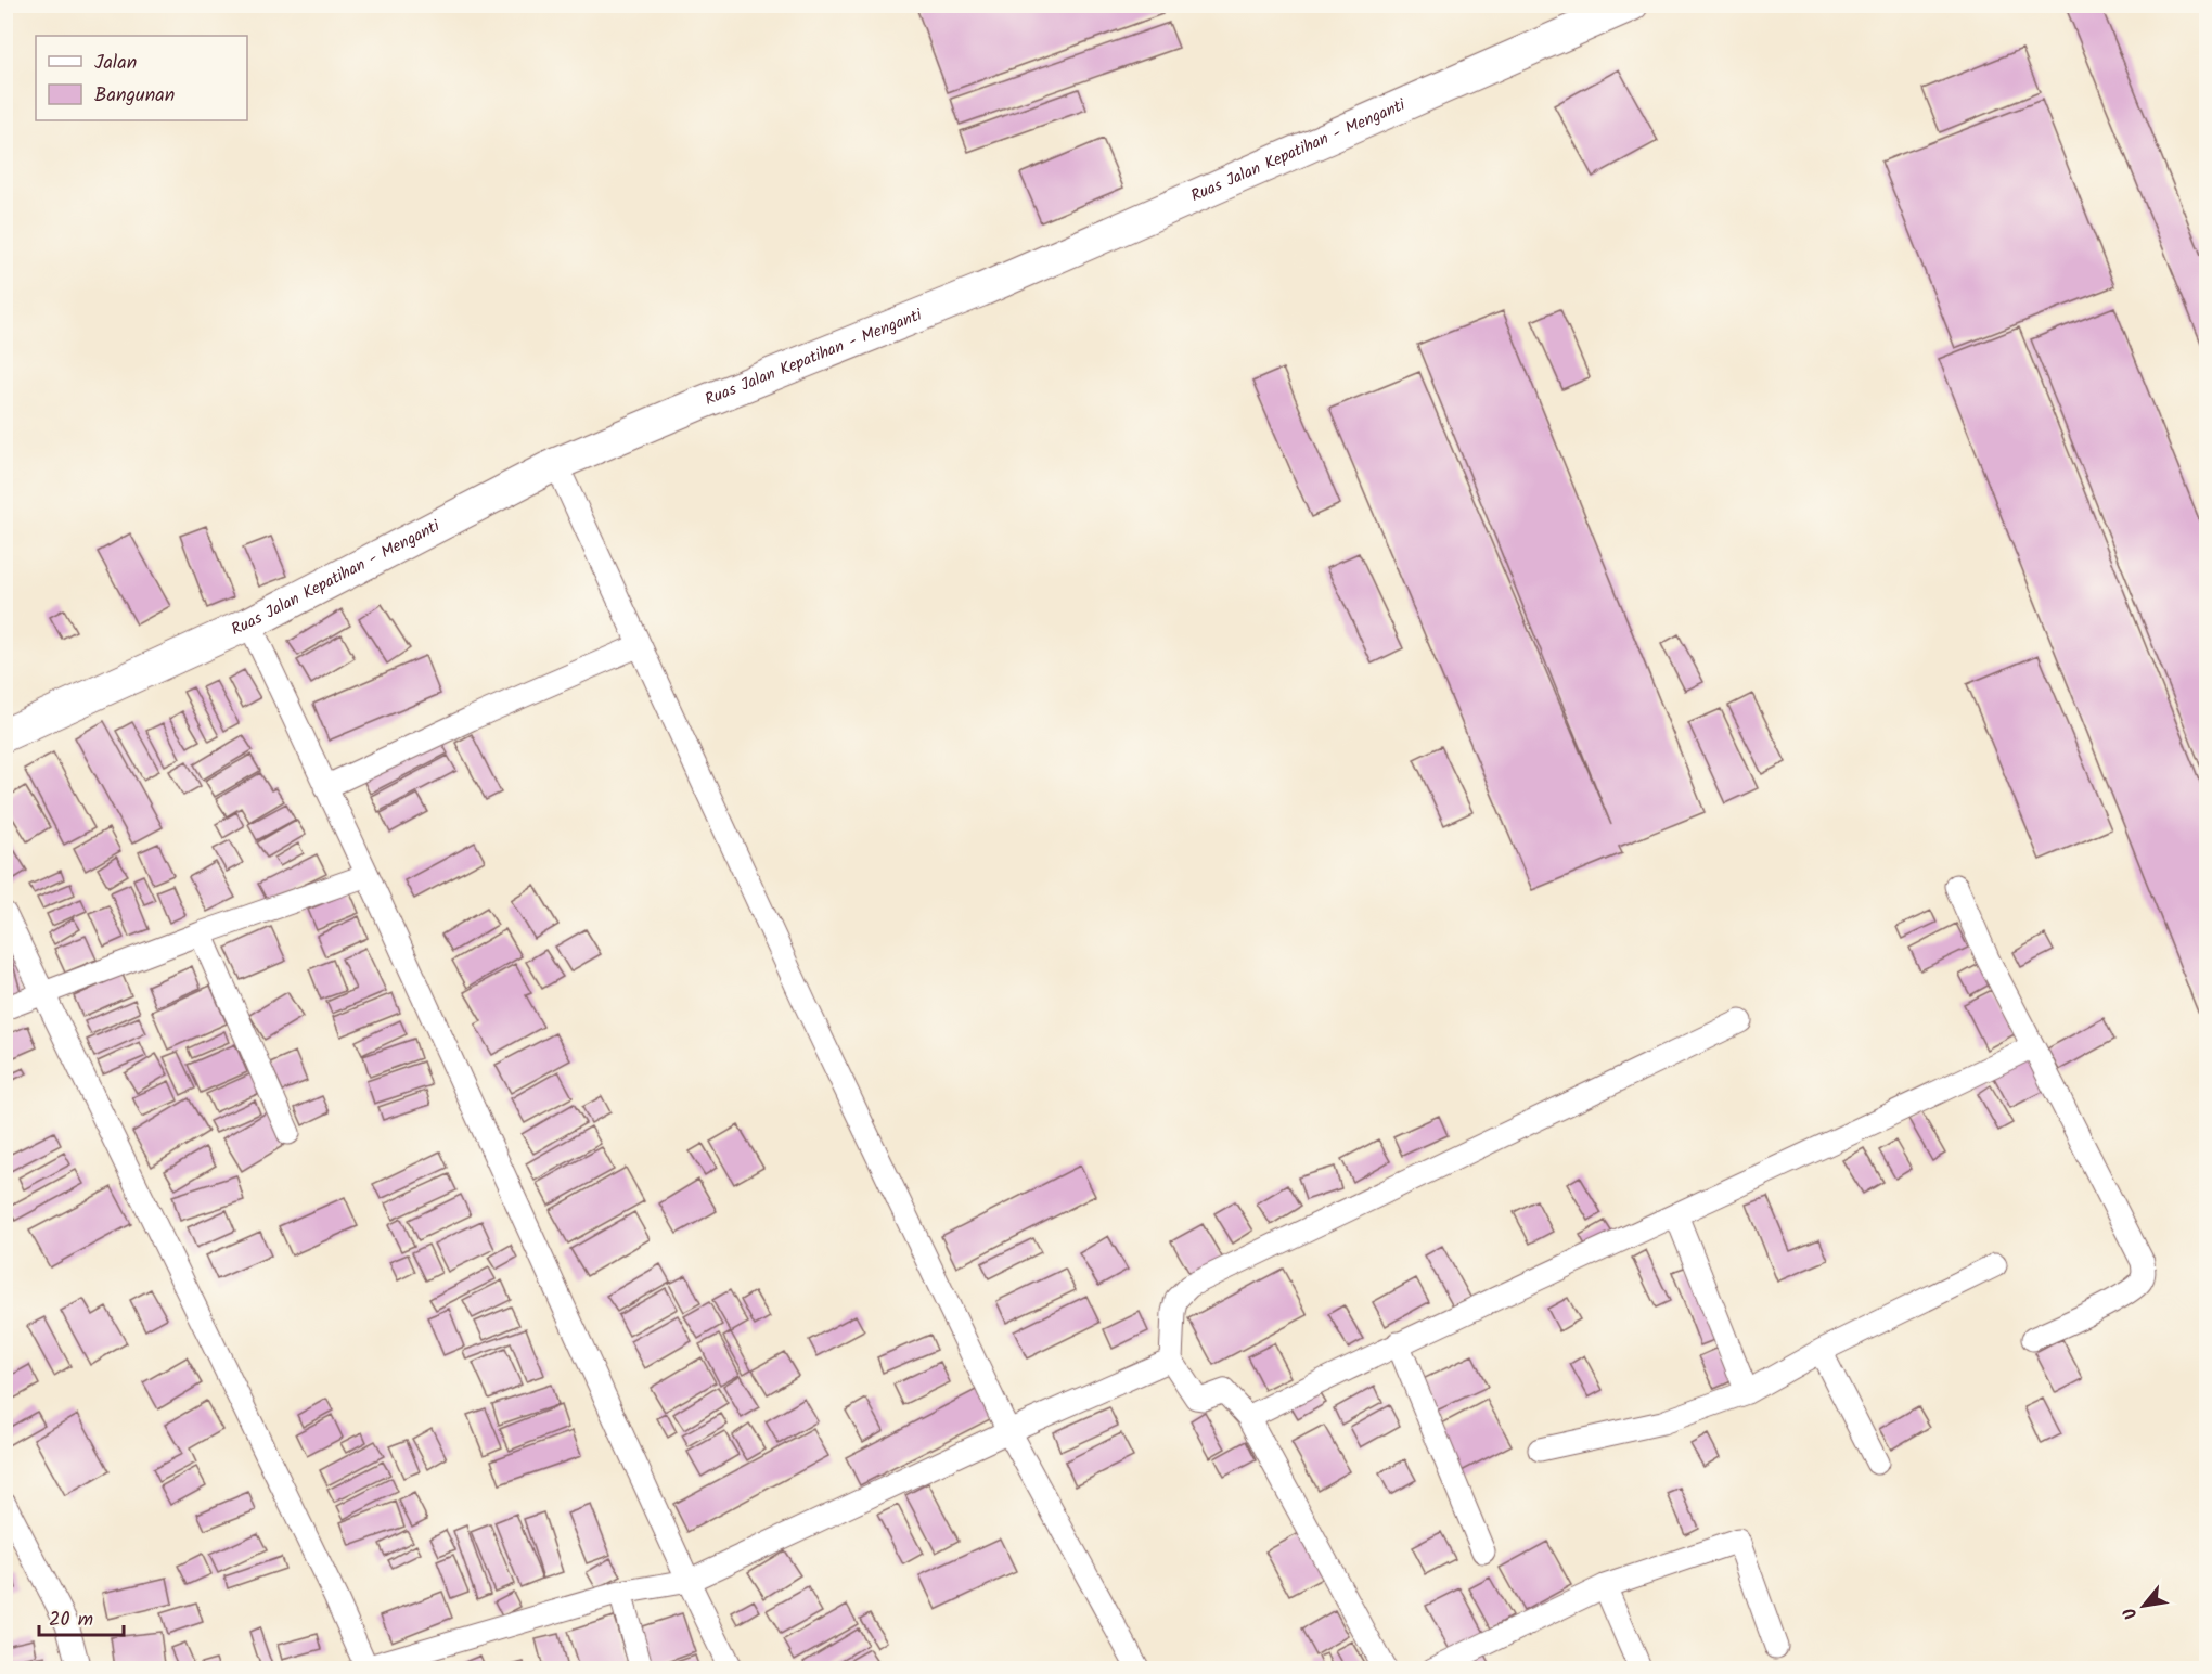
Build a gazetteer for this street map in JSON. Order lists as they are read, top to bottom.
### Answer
{
  "streets": {
    "main road": ["Ruas Jalan Kepatihan - Menganti"]
  },
  "legend": ["Jalan", "Bangunan"],
  "scale_bar": "20 m",
  "north": "bottom left"
}
